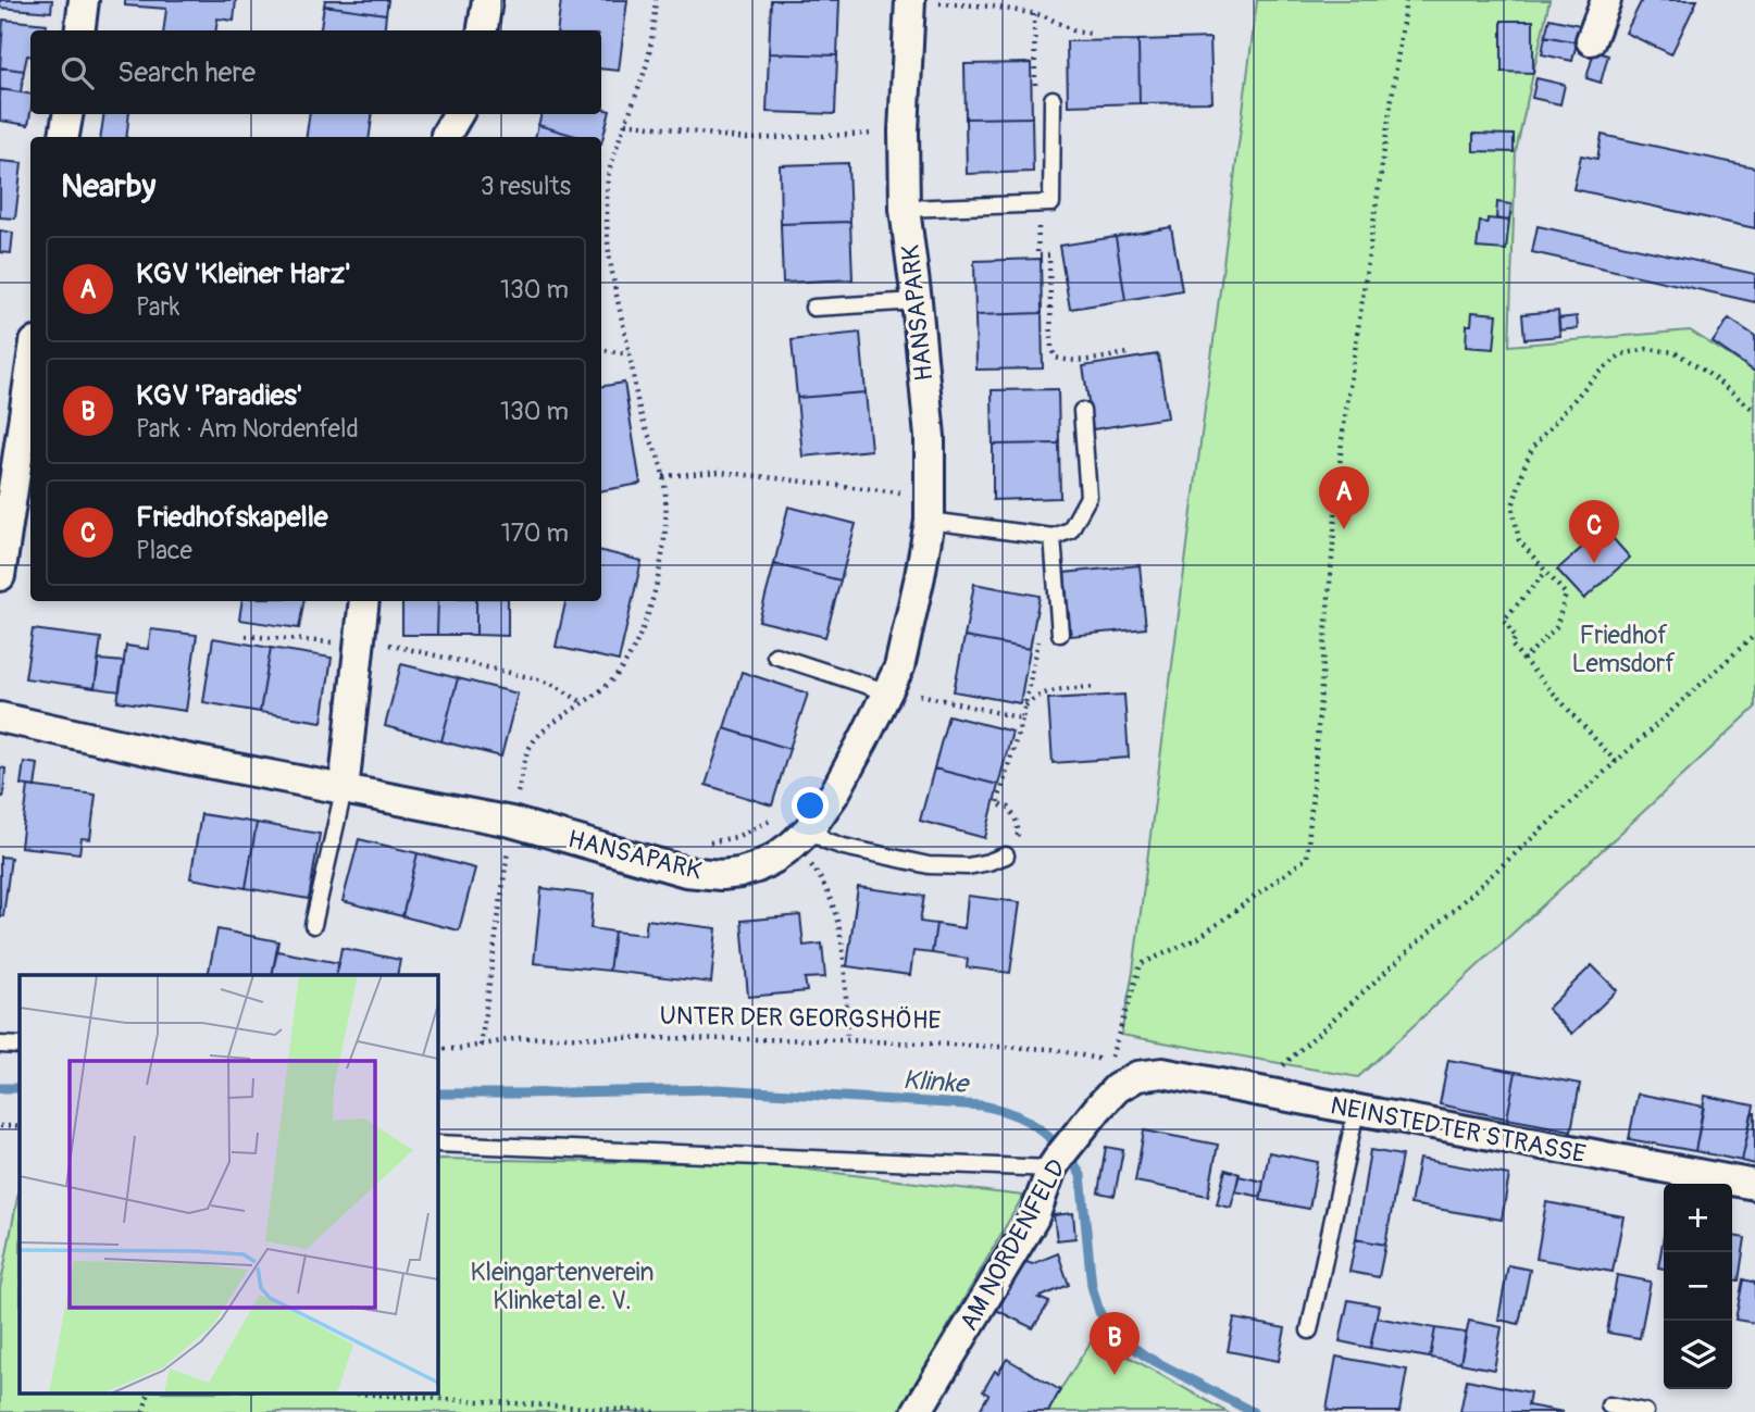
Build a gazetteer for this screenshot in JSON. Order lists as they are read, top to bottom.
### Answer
{
  "streets": {
    "street": ["HANSAPARK", "NEINSTEDTER STRASSE", "AM NORDENFELD"],
    "path": ["UNTER DER GEORGSHÖHE"]
  },
  "crossings": [
    ["NEINSTEDTER STRASSE", "AM NORDENFELD"]
  ],
  "water": ["Klinke"],
  "parks": ["Friedhof Lemsdorf", "Kleingartenverein Klinketal e. V."],
  "page": {
    "search": "Search here",
    "heading": ["Nearby", "3 results"],
    "list": [
      {
        "mark": "A",
        "name": "KGV 'Kleiner Harz'",
        "note": "Park",
        "value": "130 m"
      },
      {
        "mark": "B",
        "name": "KGV 'Paradies'",
        "note": "Park · Am Nordenfeld",
        "value": "130 m"
      },
      {
        "mark": "C",
        "name": "Friedhofskapelle",
        "note": "Place",
        "value": "170 m"
      }
    ],
    "pins": ["A", "C", "B"],
    "map_buttons": ["+", "−"]
  }
}
